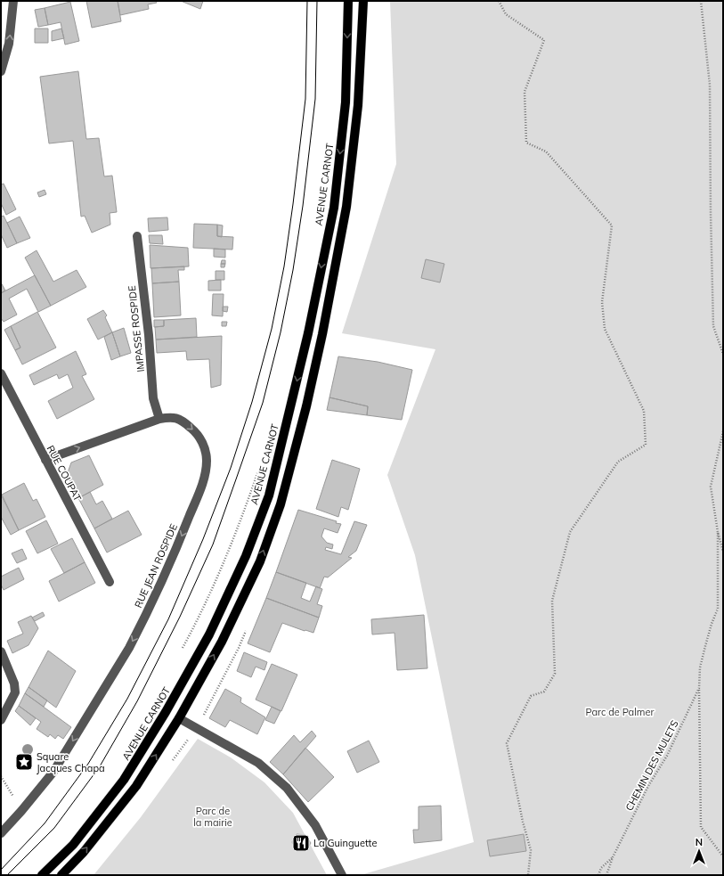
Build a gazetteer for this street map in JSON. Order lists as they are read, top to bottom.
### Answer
{
  "streets": {
    "main road": ["AVENUE CARNOT"],
    "street": ["IMPASSE ROSPIDE", "RUE COUPAT", "RUE JEAN ROSPIDE"],
    "path": ["CHEMIN DES MULETS"]
  },
  "crossings": [
    ["IMPASSE ROSPIDE", "RUE JEAN ROSPIDE"],
    ["RUE COUPAT", "RUE JEAN ROSPIDE"]
  ],
  "parks": ["Parc de Palmer", "Parc de la mairie"],
  "places": {
    "place": ["Square Jacques Chapa"],
    "restaurant": ["La Guinguette"]
  },
  "north": "top"
}
